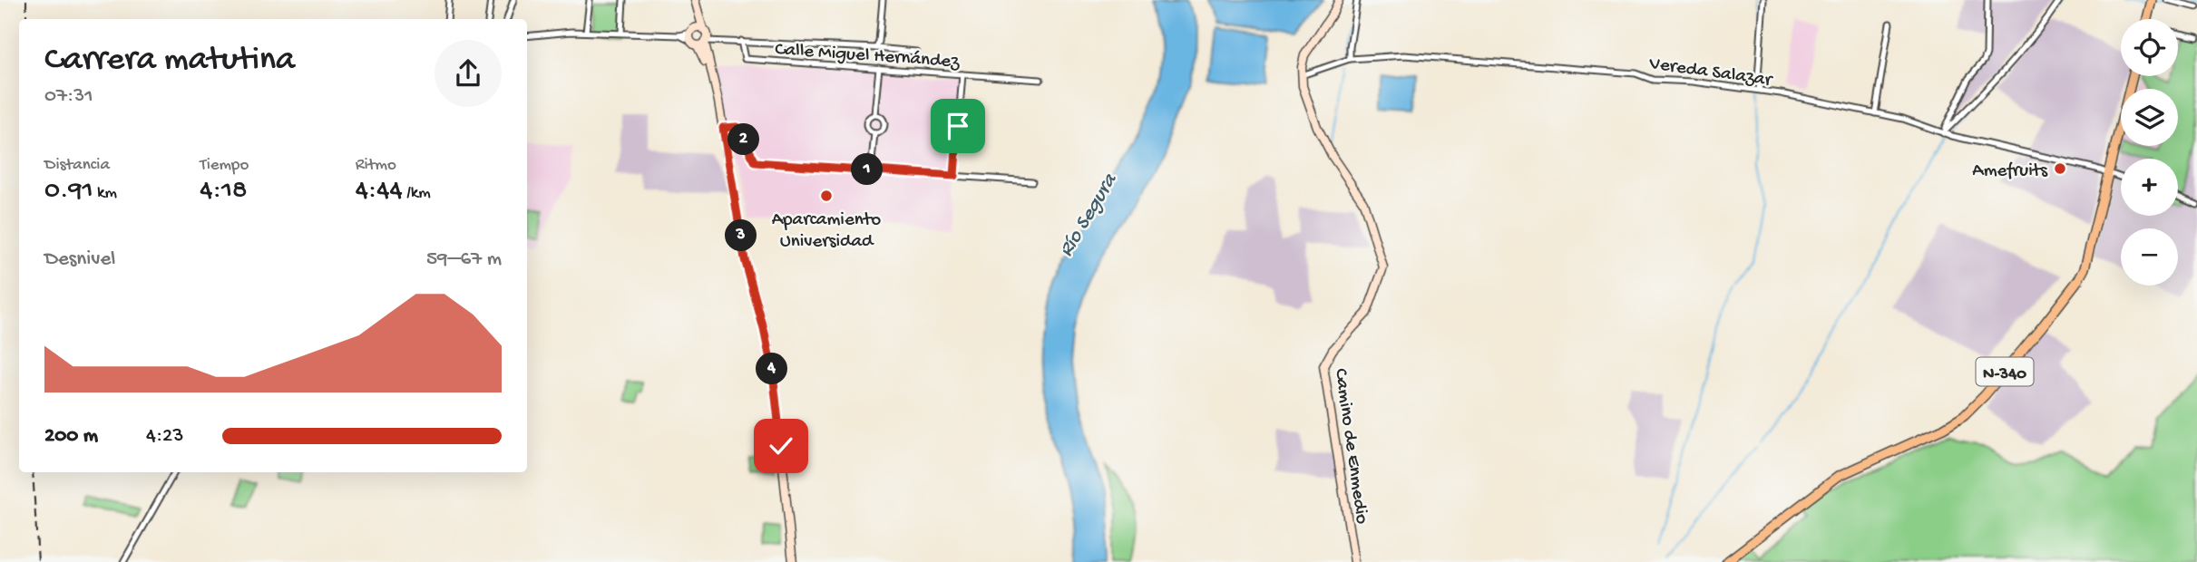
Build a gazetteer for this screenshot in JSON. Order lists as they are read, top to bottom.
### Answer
{
  "streets": {
    "highway": ["N-340"],
    "main road": ["Camino de Enmedio"],
    "street": ["Calle Miguel Hernández", "Vereda Salazar"]
  },
  "crossings": [
    ["Vereda Salazar", "N-340"],
    ["Vereda Salazar", "Camino de Enmedio"]
  ],
  "water": ["Río Segura"],
  "places": ["Amefruits", "Aparcamiento Universidad"],
  "page": {
    "map_buttons": ["+", "−"],
    "heading": ["Carrera matutina", "07:31"],
    "pins": [
      "2",
      "1",
      "3",
      "4"
    ],
    "stats": [
      ["Distancia", "0.91 km"],
      ["Tiempo", "4:18"],
      ["Ritmo", "4:44 /km"]
    ],
    "chart": ["Desnivel", "59–67 m"],
    "list": [
      {
        "name": "200 m",
        "note": "4:23"
      }
    ]
  }
}
